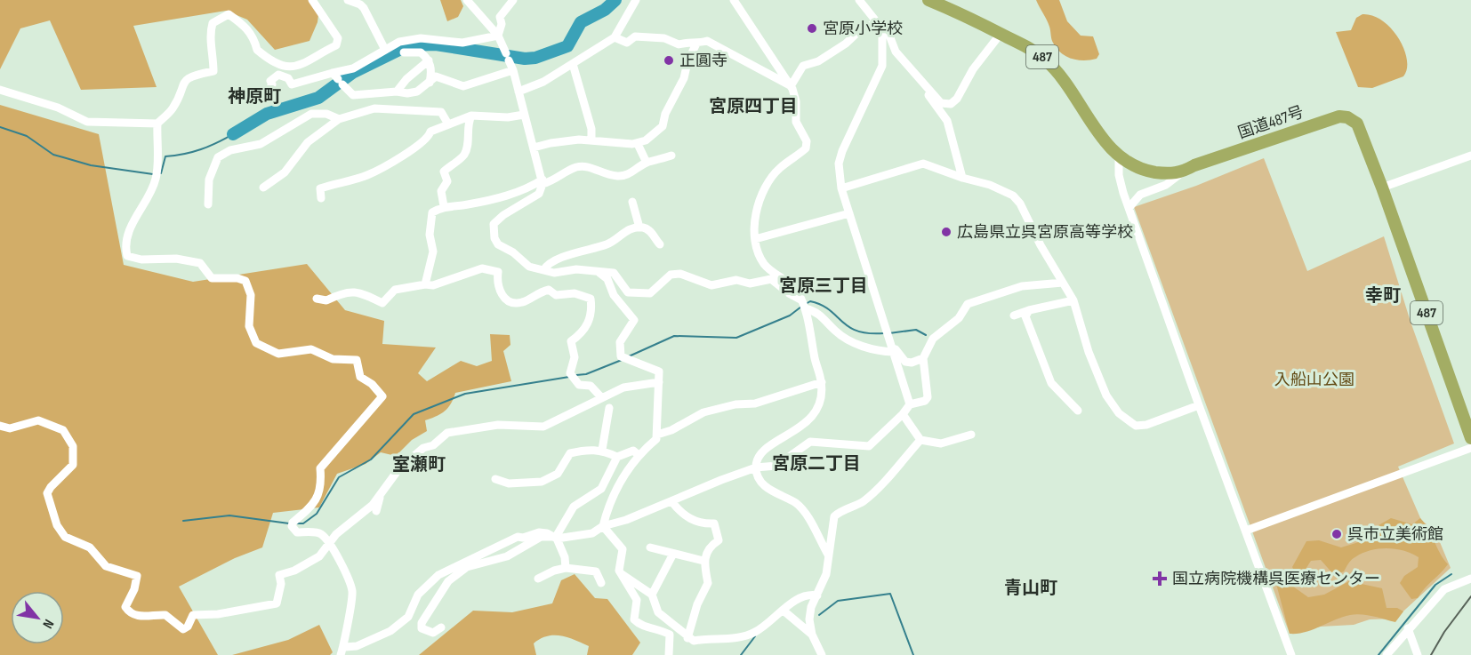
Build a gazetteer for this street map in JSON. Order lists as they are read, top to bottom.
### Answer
{
  "streets": {
    "highway": ["487", "国道487号"]
  },
  "districts": [
    "神原町",
    "宮原四丁目",
    "宮原三丁目",
    "幸町",
    "宮原二丁目",
    "室瀬町",
    "青山町"
  ],
  "parks": ["入船山公園"],
  "places": {
    "other": [
      "宮原小学校",
      "正圓寺",
      "広島県立呉宮原高等学校",
      "呉市立美術館"
    ],
    "health": ["国立病院機構呉医療センター"]
  },
  "north": "bottom right"
}
